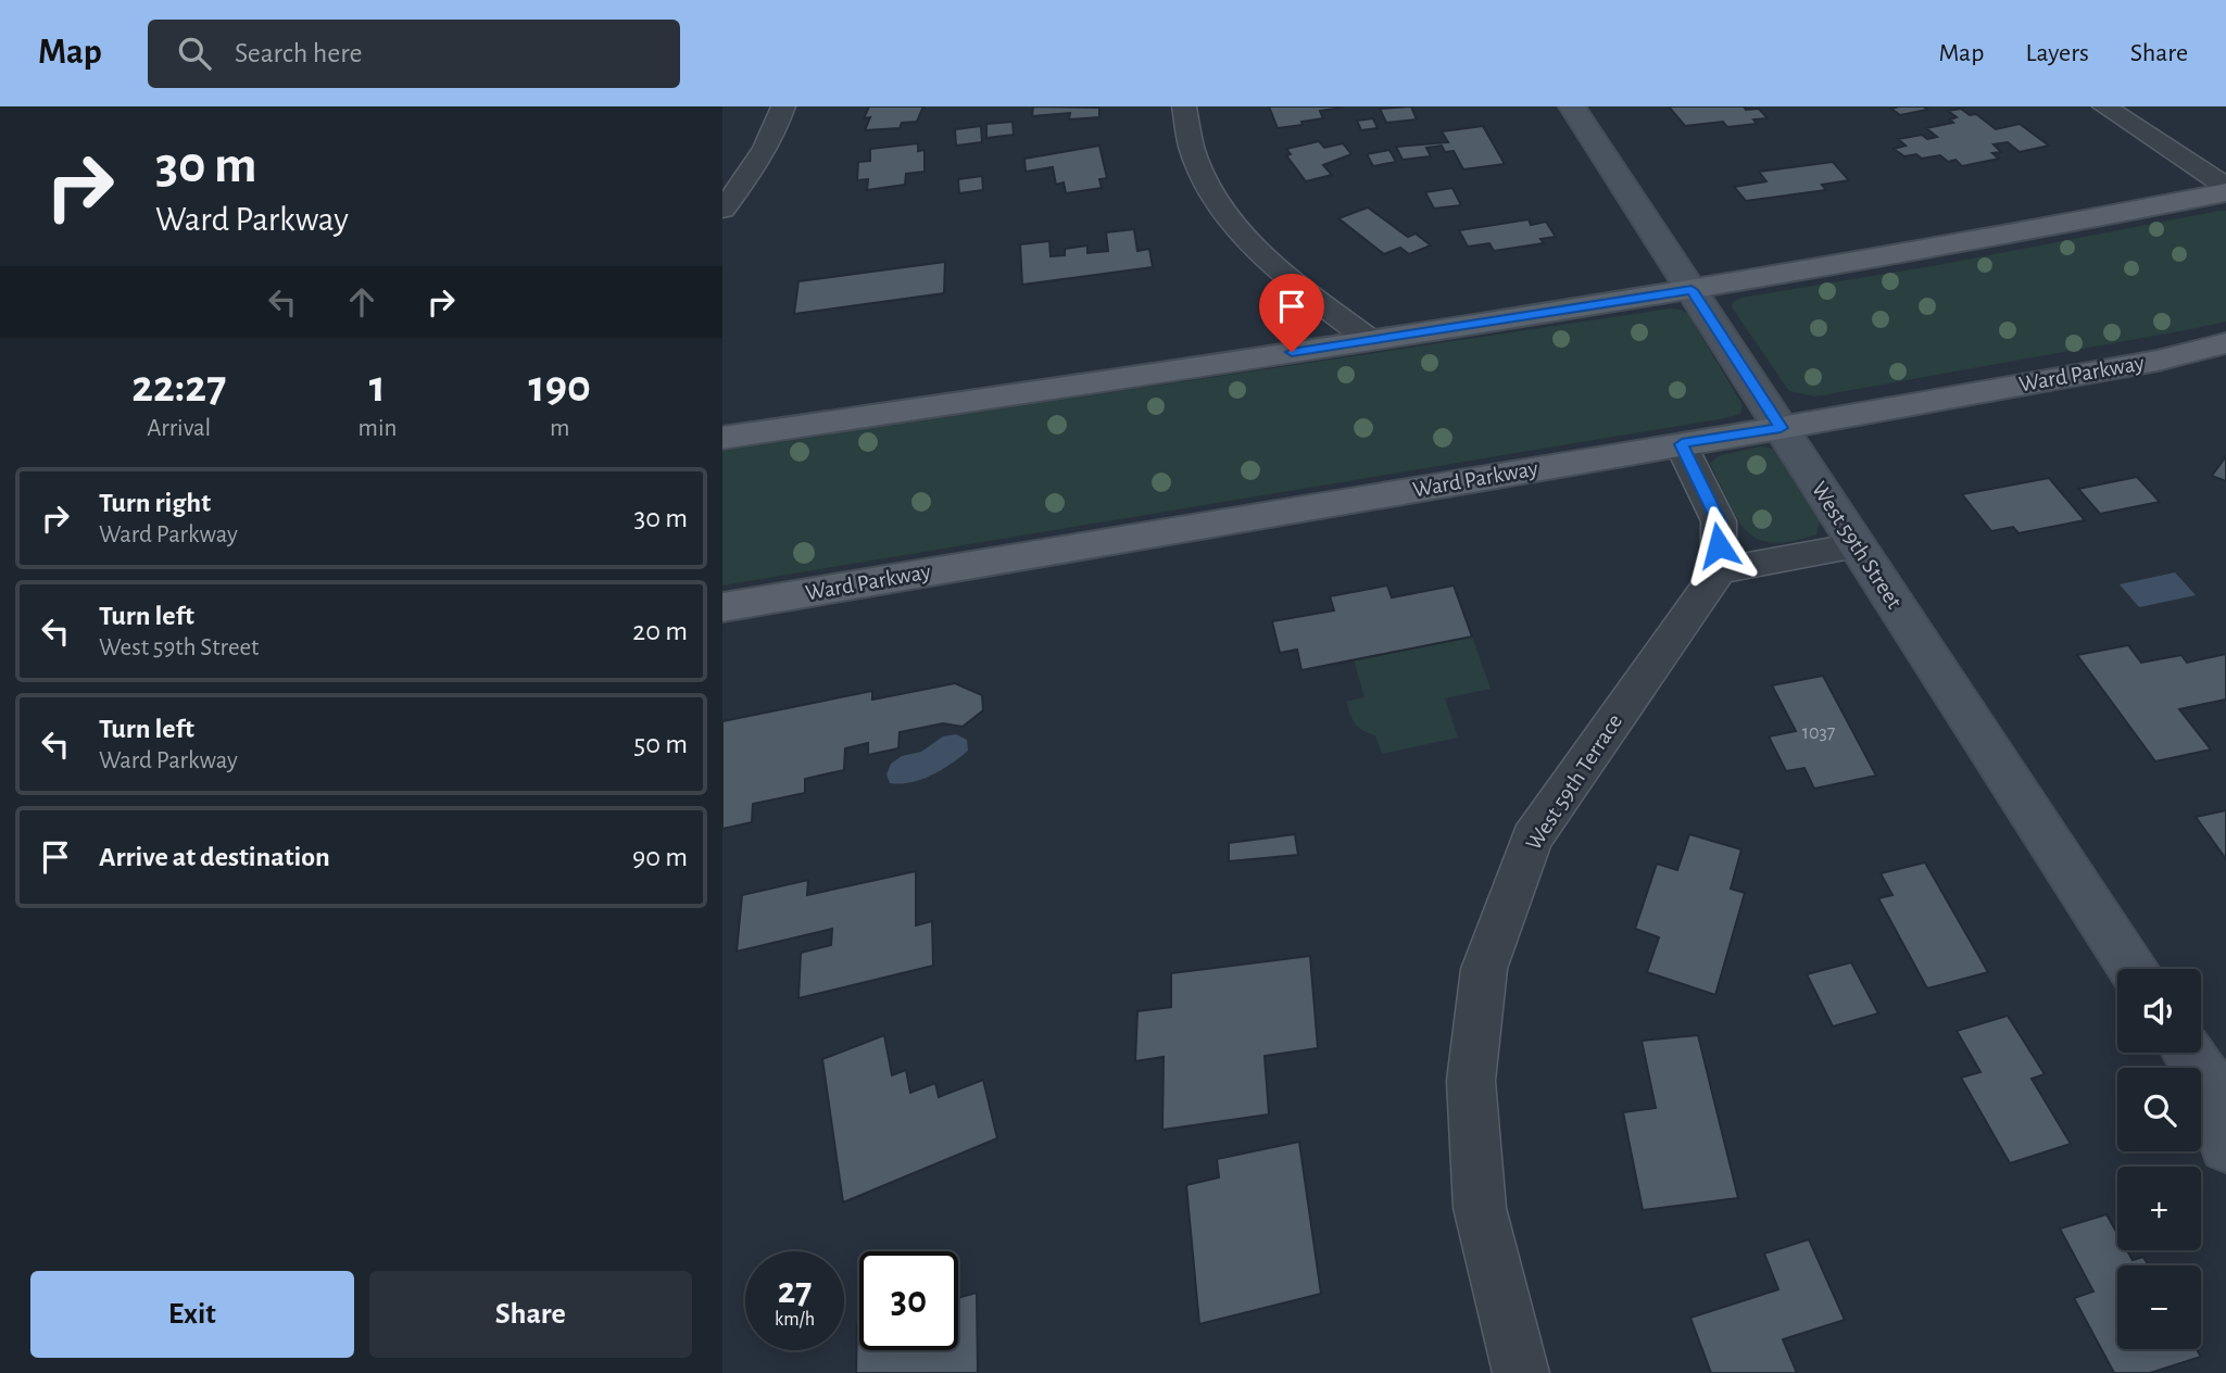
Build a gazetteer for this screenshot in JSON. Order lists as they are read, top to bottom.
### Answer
{
  "streets": {
    "main road": ["Ward Parkway"],
    "street": ["West 59th Street", "West 59th Terrace"]
  },
  "crossings": [
    ["Ward Parkway", "West 59th Street"]
  ],
  "house_numbers": ["1037"],
  "page": {
    "header": "Map",
    "search": "Search here",
    "nav": ["Map", "Layers", "Share"],
    "turn": ["30 m", "Ward Parkway"],
    "eta": [
      "22:27",
      "Arrival",
      "1",
      "min",
      "190",
      "m"
    ],
    "list": [
      {
        "name": "Turn right",
        "note": "Ward Parkway",
        "value": "30 m"
      },
      {
        "name": "Turn left",
        "note": "West 59th Street",
        "value": "20 m"
      },
      {
        "name": "Turn left",
        "note": "Ward Parkway",
        "value": "50 m"
      },
      {
        "name": "Arrive at destination",
        "value": "90 m"
      }
    ],
    "map_buttons": ["+", "−"],
    "speed": "27 km/h",
    "limit": "30",
    "buttons": ["Exit", "Share"]
  }
}
